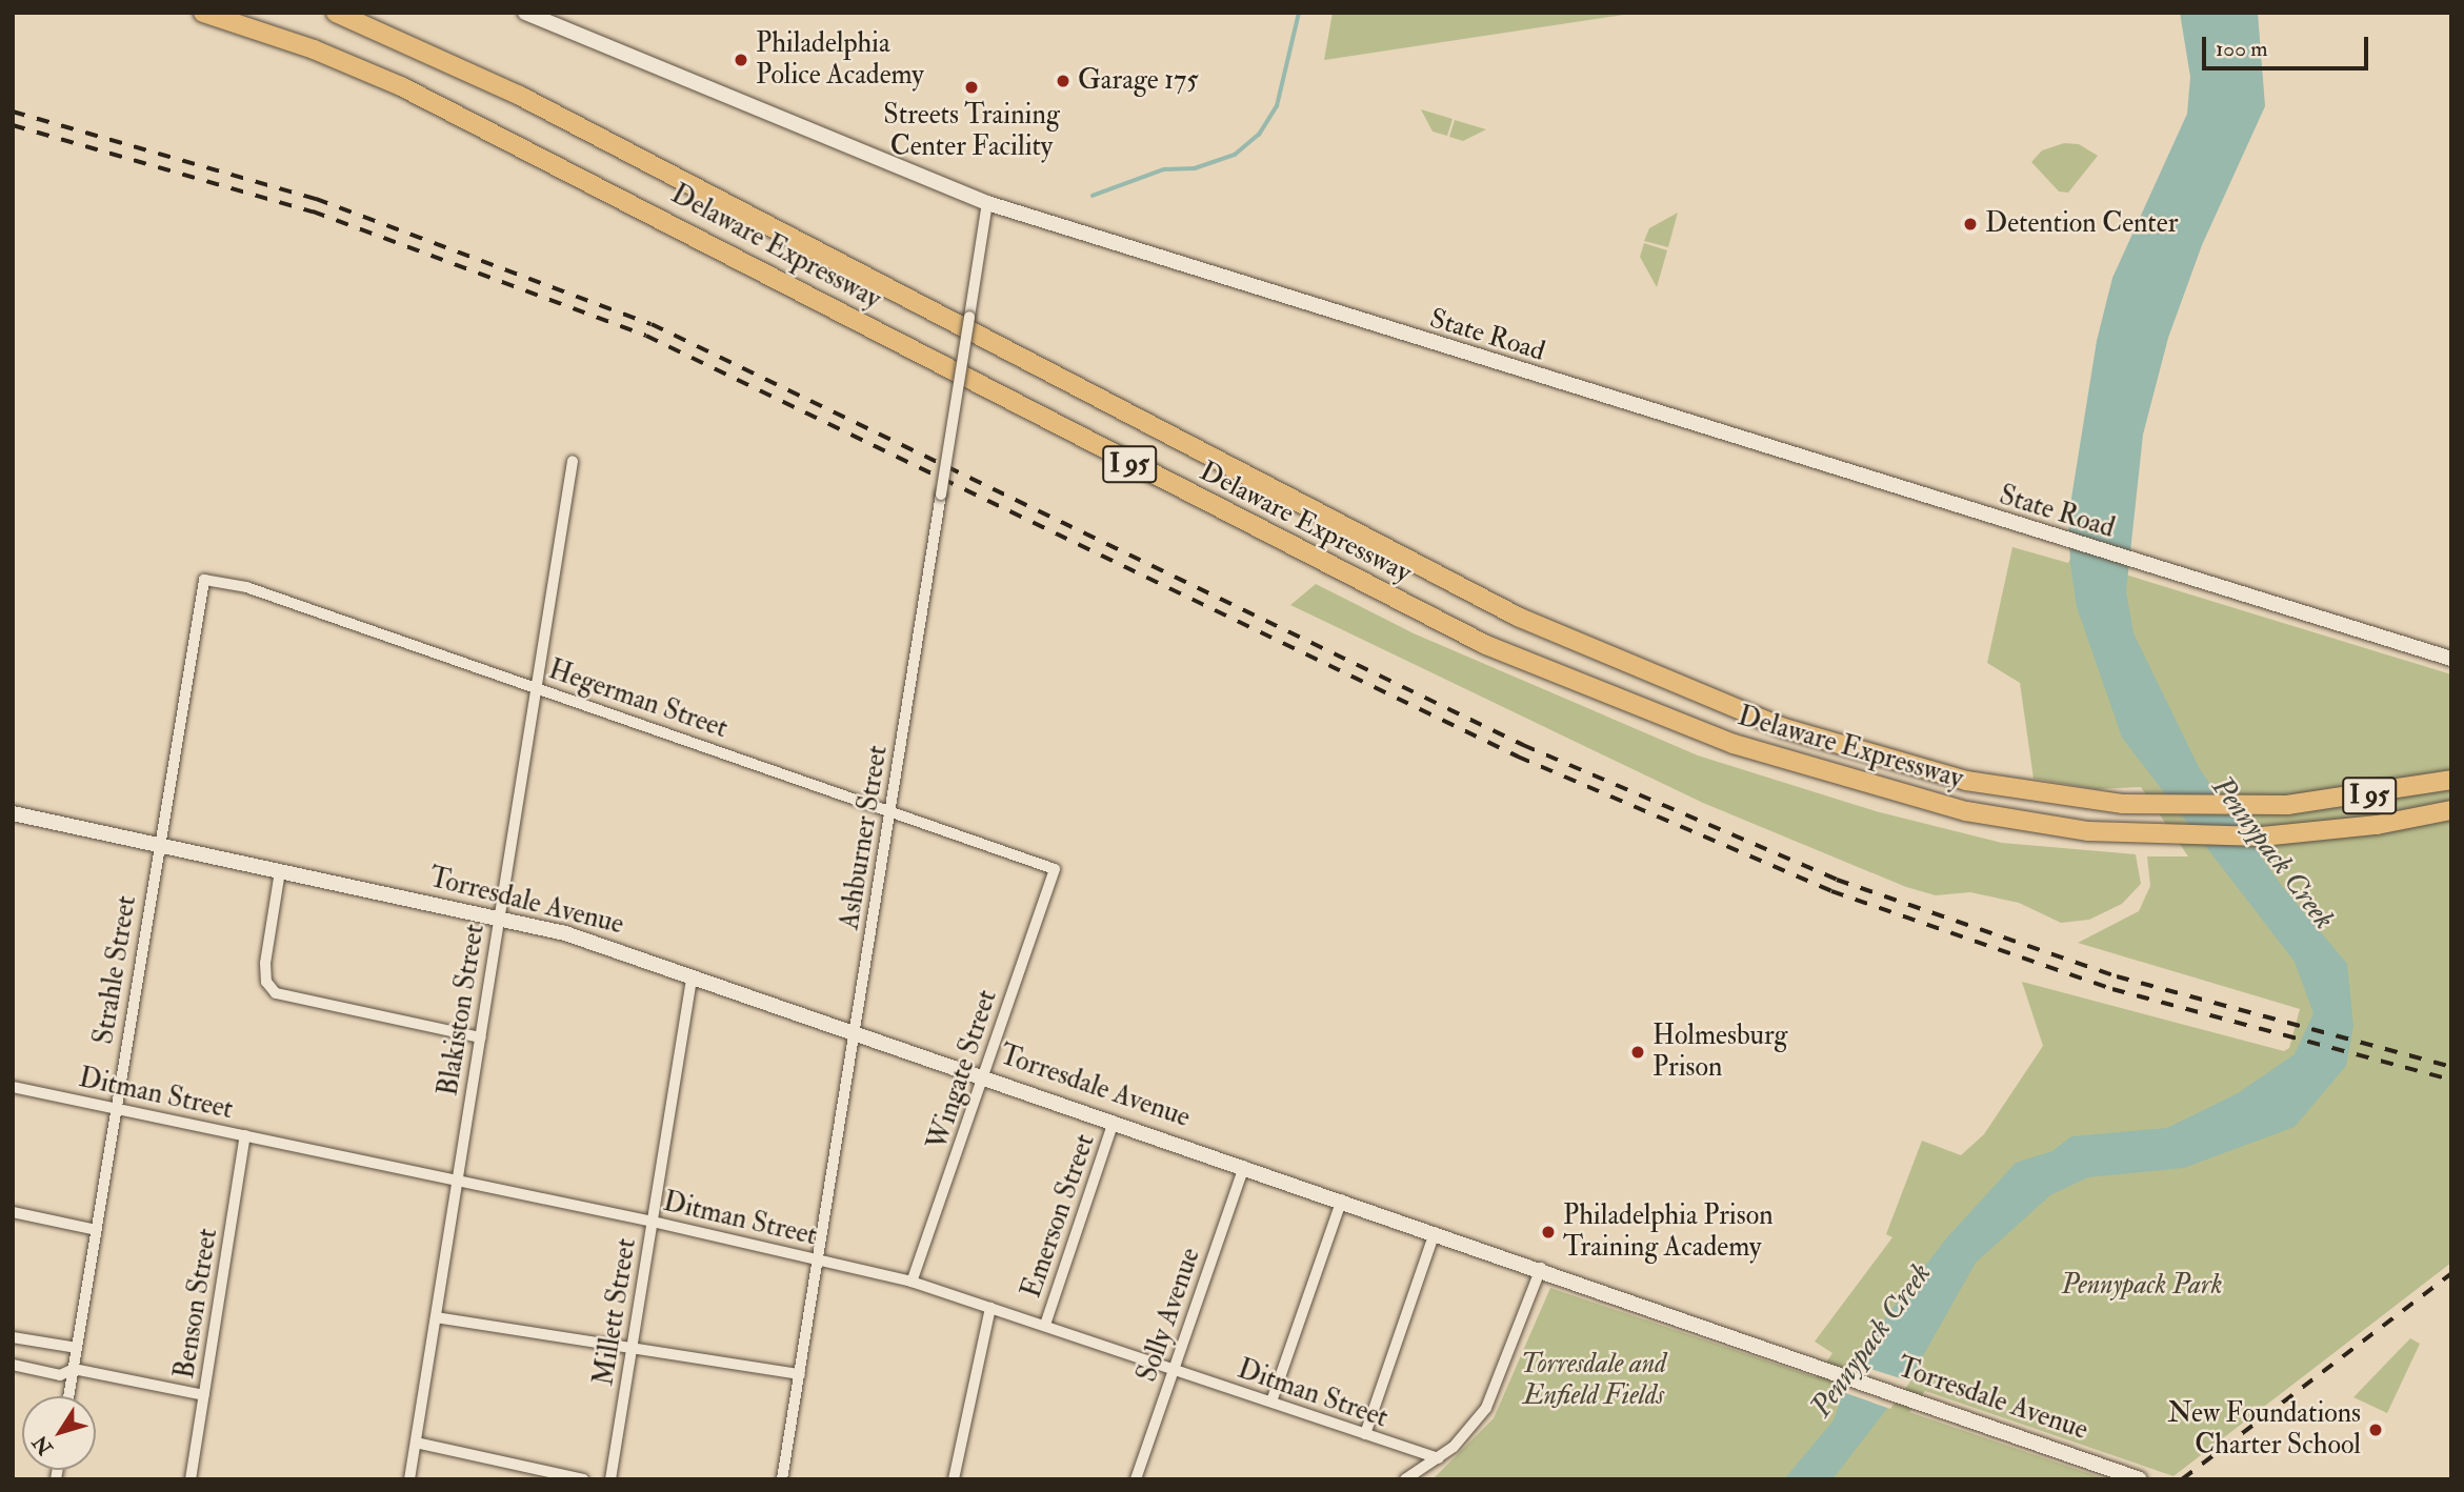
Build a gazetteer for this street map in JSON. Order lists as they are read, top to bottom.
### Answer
{
  "streets": {
    "highway": ["Delaware Expressway", "I 95"],
    "street": [
      "State Road",
      "Hegerman Street",
      "Ashburner Street",
      "Torresdale Avenue",
      "Strahle Street",
      "Blakiston Street",
      "Wingate Street",
      "Ditman Street",
      "Emerson Street",
      "Benson Street",
      "Millett Street",
      "Solly Avenue"
    ]
  },
  "crossings": [
    ["State Road", "Ashburner Street"],
    ["Hegerman Street", "Ashburner Street"],
    ["Hegerman Street", "Strahle Street"],
    ["Hegerman Street", "Blakiston Street"],
    ["Hegerman Street", "Wingate Street"],
    ["Ashburner Street", "Torresdale Avenue"],
    ["Ashburner Street", "Ditman Street"],
    ["Torresdale Avenue", "Strahle Street"],
    ["Torresdale Avenue", "Blakiston Street"],
    ["Torresdale Avenue", "Wingate Street"],
    ["Torresdale Avenue", "Emerson Street"],
    ["Torresdale Avenue", "Millett Street"],
    ["Torresdale Avenue", "Solly Avenue"],
    ["Strahle Street", "Ditman Street"],
    ["Blakiston Street", "Ditman Street"],
    ["Wingate Street", "Ditman Street"],
    ["Ditman Street", "Emerson Street"],
    ["Ditman Street", "Benson Street"],
    ["Ditman Street", "Millett Street"],
    ["Ditman Street", "Solly Avenue"]
  ],
  "water": ["Pennypack Creek"],
  "parks": ["Pennypack Park", "Torresdale and Enfield Fields"],
  "places": [
    "Philadelphia Police Academy",
    "Garage 175",
    "Streets Training Center Facility",
    "Detention Center",
    "Holmesburg Prison",
    "Philadelphia Prison Training Academy",
    "New Foundations Charter School"
  ],
  "scale_bar": "100 m",
  "north": "bottom left"
}
